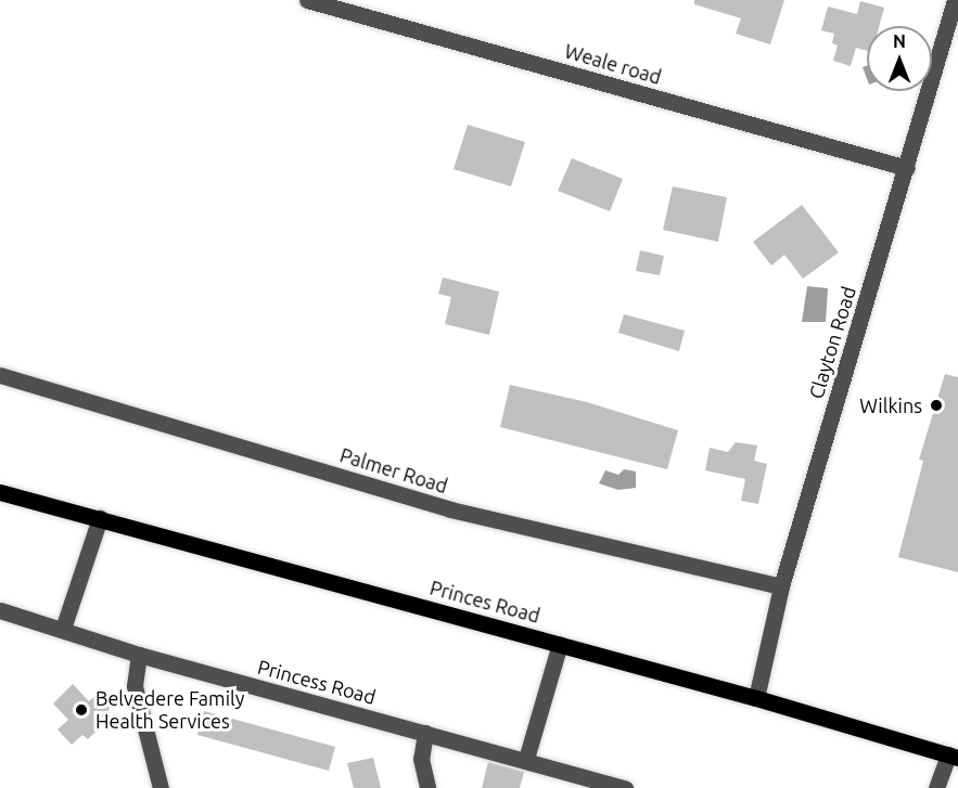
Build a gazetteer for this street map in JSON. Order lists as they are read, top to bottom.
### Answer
{
  "streets": {
    "main road": ["Princes Road"],
    "street": [
      "Weale road",
      "Clayton Road",
      "Palmer Road",
      "Princess Road"
    ]
  },
  "crossings": [
    ["Weale road", "Clayton Road"],
    ["Clayton Road", "Palmer Road"],
    ["Clayton Road", "Princes Road"]
  ],
  "places": ["Wilkins", "Belvedere Family Health Services"],
  "north": "top"
}
